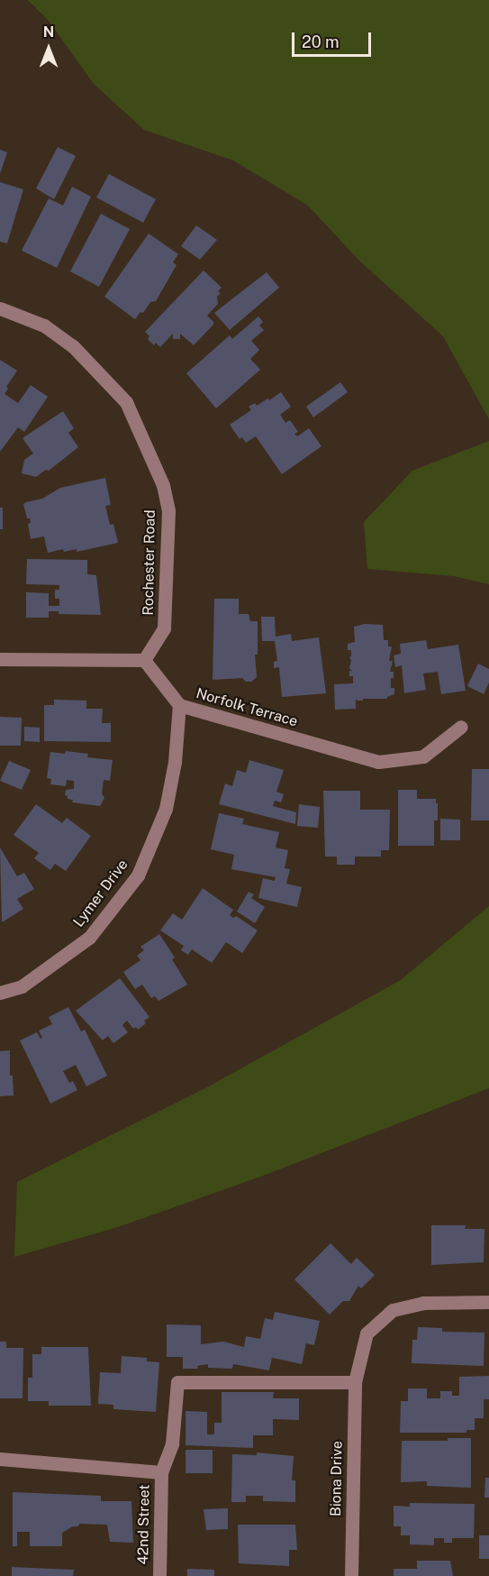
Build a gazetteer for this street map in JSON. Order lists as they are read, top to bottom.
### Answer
{
  "streets": {
    "street": [
      "Rochester Road",
      "Norfolk Terrace",
      "Lymer Drive",
      "Biona Drive",
      "42nd Street"
    ]
  },
  "crossings": [
    ["Rochester Road", "Norfolk Terrace"],
    ["Norfolk Terrace", "Lymer Drive"],
    ["Biona Drive", "42nd Street"]
  ],
  "scale_bar": "20 m",
  "north": "top"
}
